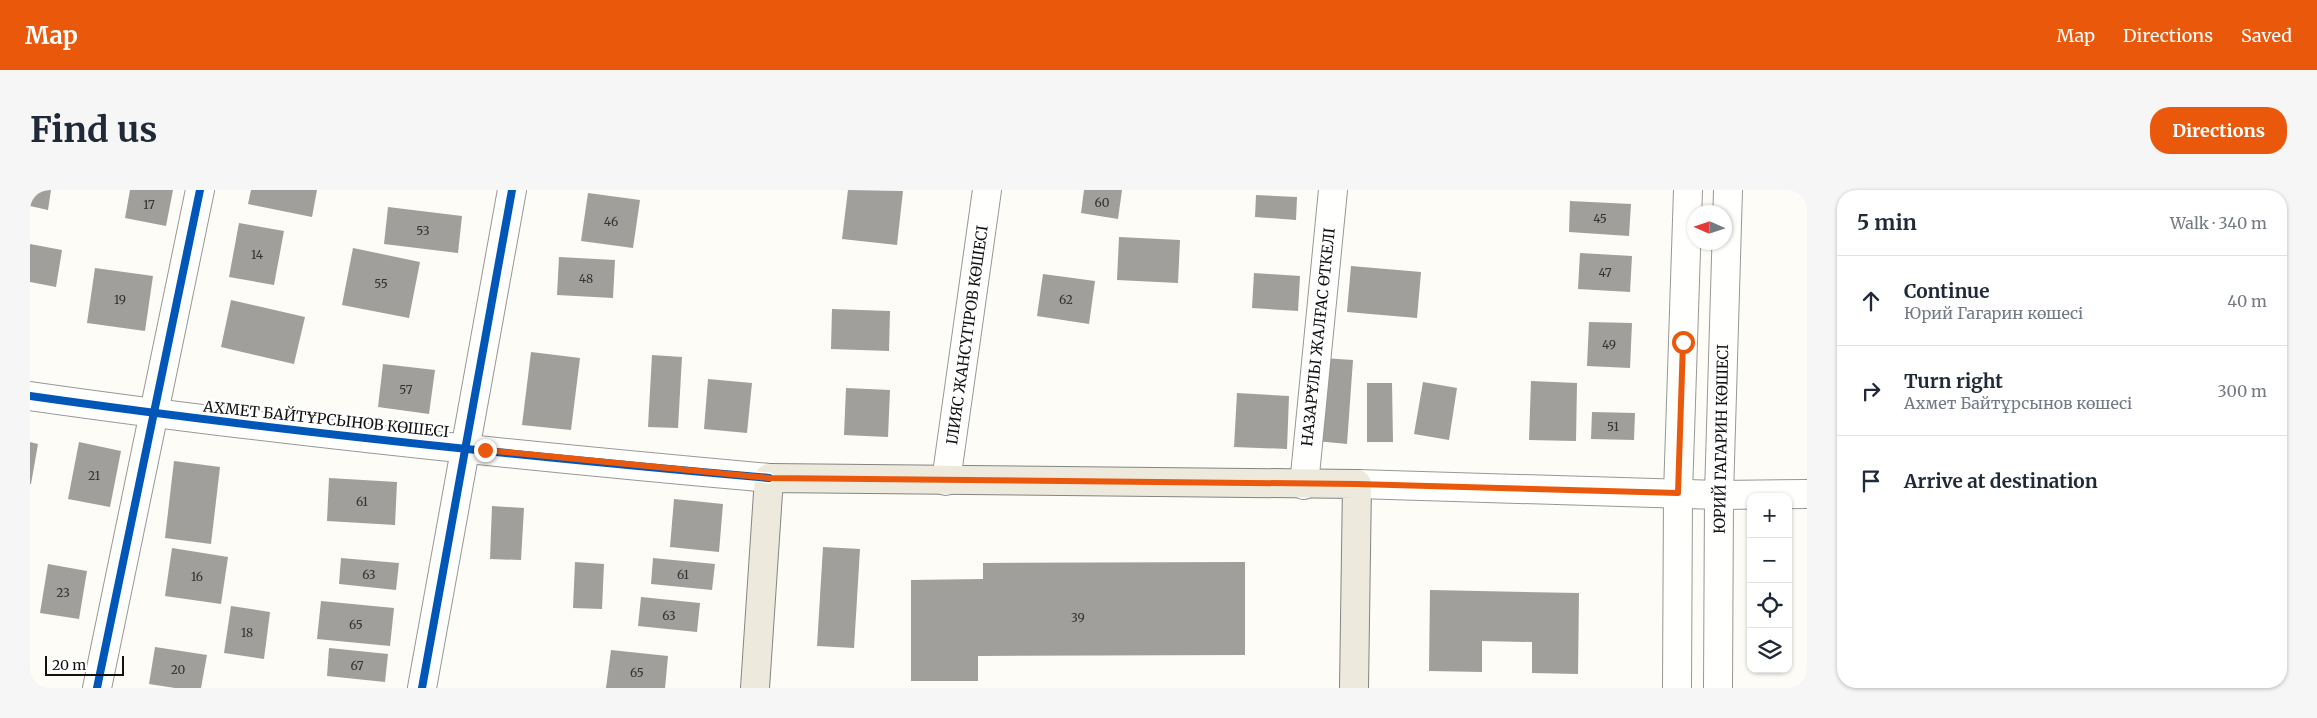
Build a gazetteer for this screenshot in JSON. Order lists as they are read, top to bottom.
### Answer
{
  "streets": {
    "main road": ["АХМЕТ БАЙТҰРСЫНОВ КӨШЕСІ"],
    "street": ["ІЛИЯС ЖАНСҮГІРОВ КӨШЕСІ", "НАЗАРҰЛЫ ЖАЛҒАС ӨТКЕЛІ", "ЮРИЙ ГАГАРИН КӨШЕСІ"]
  },
  "crossings": [
    ["ІЛИЯС ЖАНСҮГІРОВ КӨШЕСІ", "АХМЕТ БАЙТҰРСЫНОВ КӨШЕСІ"],
    ["НАЗАРҰЛЫ ЖАЛҒАС ӨТКЕЛІ", "АХМЕТ БАЙТҰРСЫНОВ КӨШЕСІ"],
    ["АХМЕТ БАЙТҰРСЫНОВ КӨШЕСІ", "ЮРИЙ ГАГАРИН КӨШЕСІ"]
  ],
  "house_numbers": [
    "60",
    "17",
    "45",
    "46",
    "53",
    "14",
    "47",
    "48",
    "55",
    "19",
    "62",
    "49",
    "57",
    "51",
    "21",
    "61",
    "63",
    "61",
    "16",
    "23",
    "63",
    "39",
    "65",
    "18",
    "67",
    "20",
    "65"
  ],
  "scale_bar": "20 m",
  "north": "left",
  "page": {
    "header": "Map",
    "nav": ["Map", "Directions", "Saved"],
    "buttons": "Directions",
    "title": "Find us",
    "heading": ["5 min", "Walk · 340 m"],
    "list": [
      ["Continue", "Юрий Гагарин көшесі", "40 m"],
      ["Turn right", "Ахмет Байтұрсынов көшесі", "300 m"],
      "Arrive at destination"
    ],
    "map_buttons": ["+", "−"],
    "scale": "20 m"
  }
}
